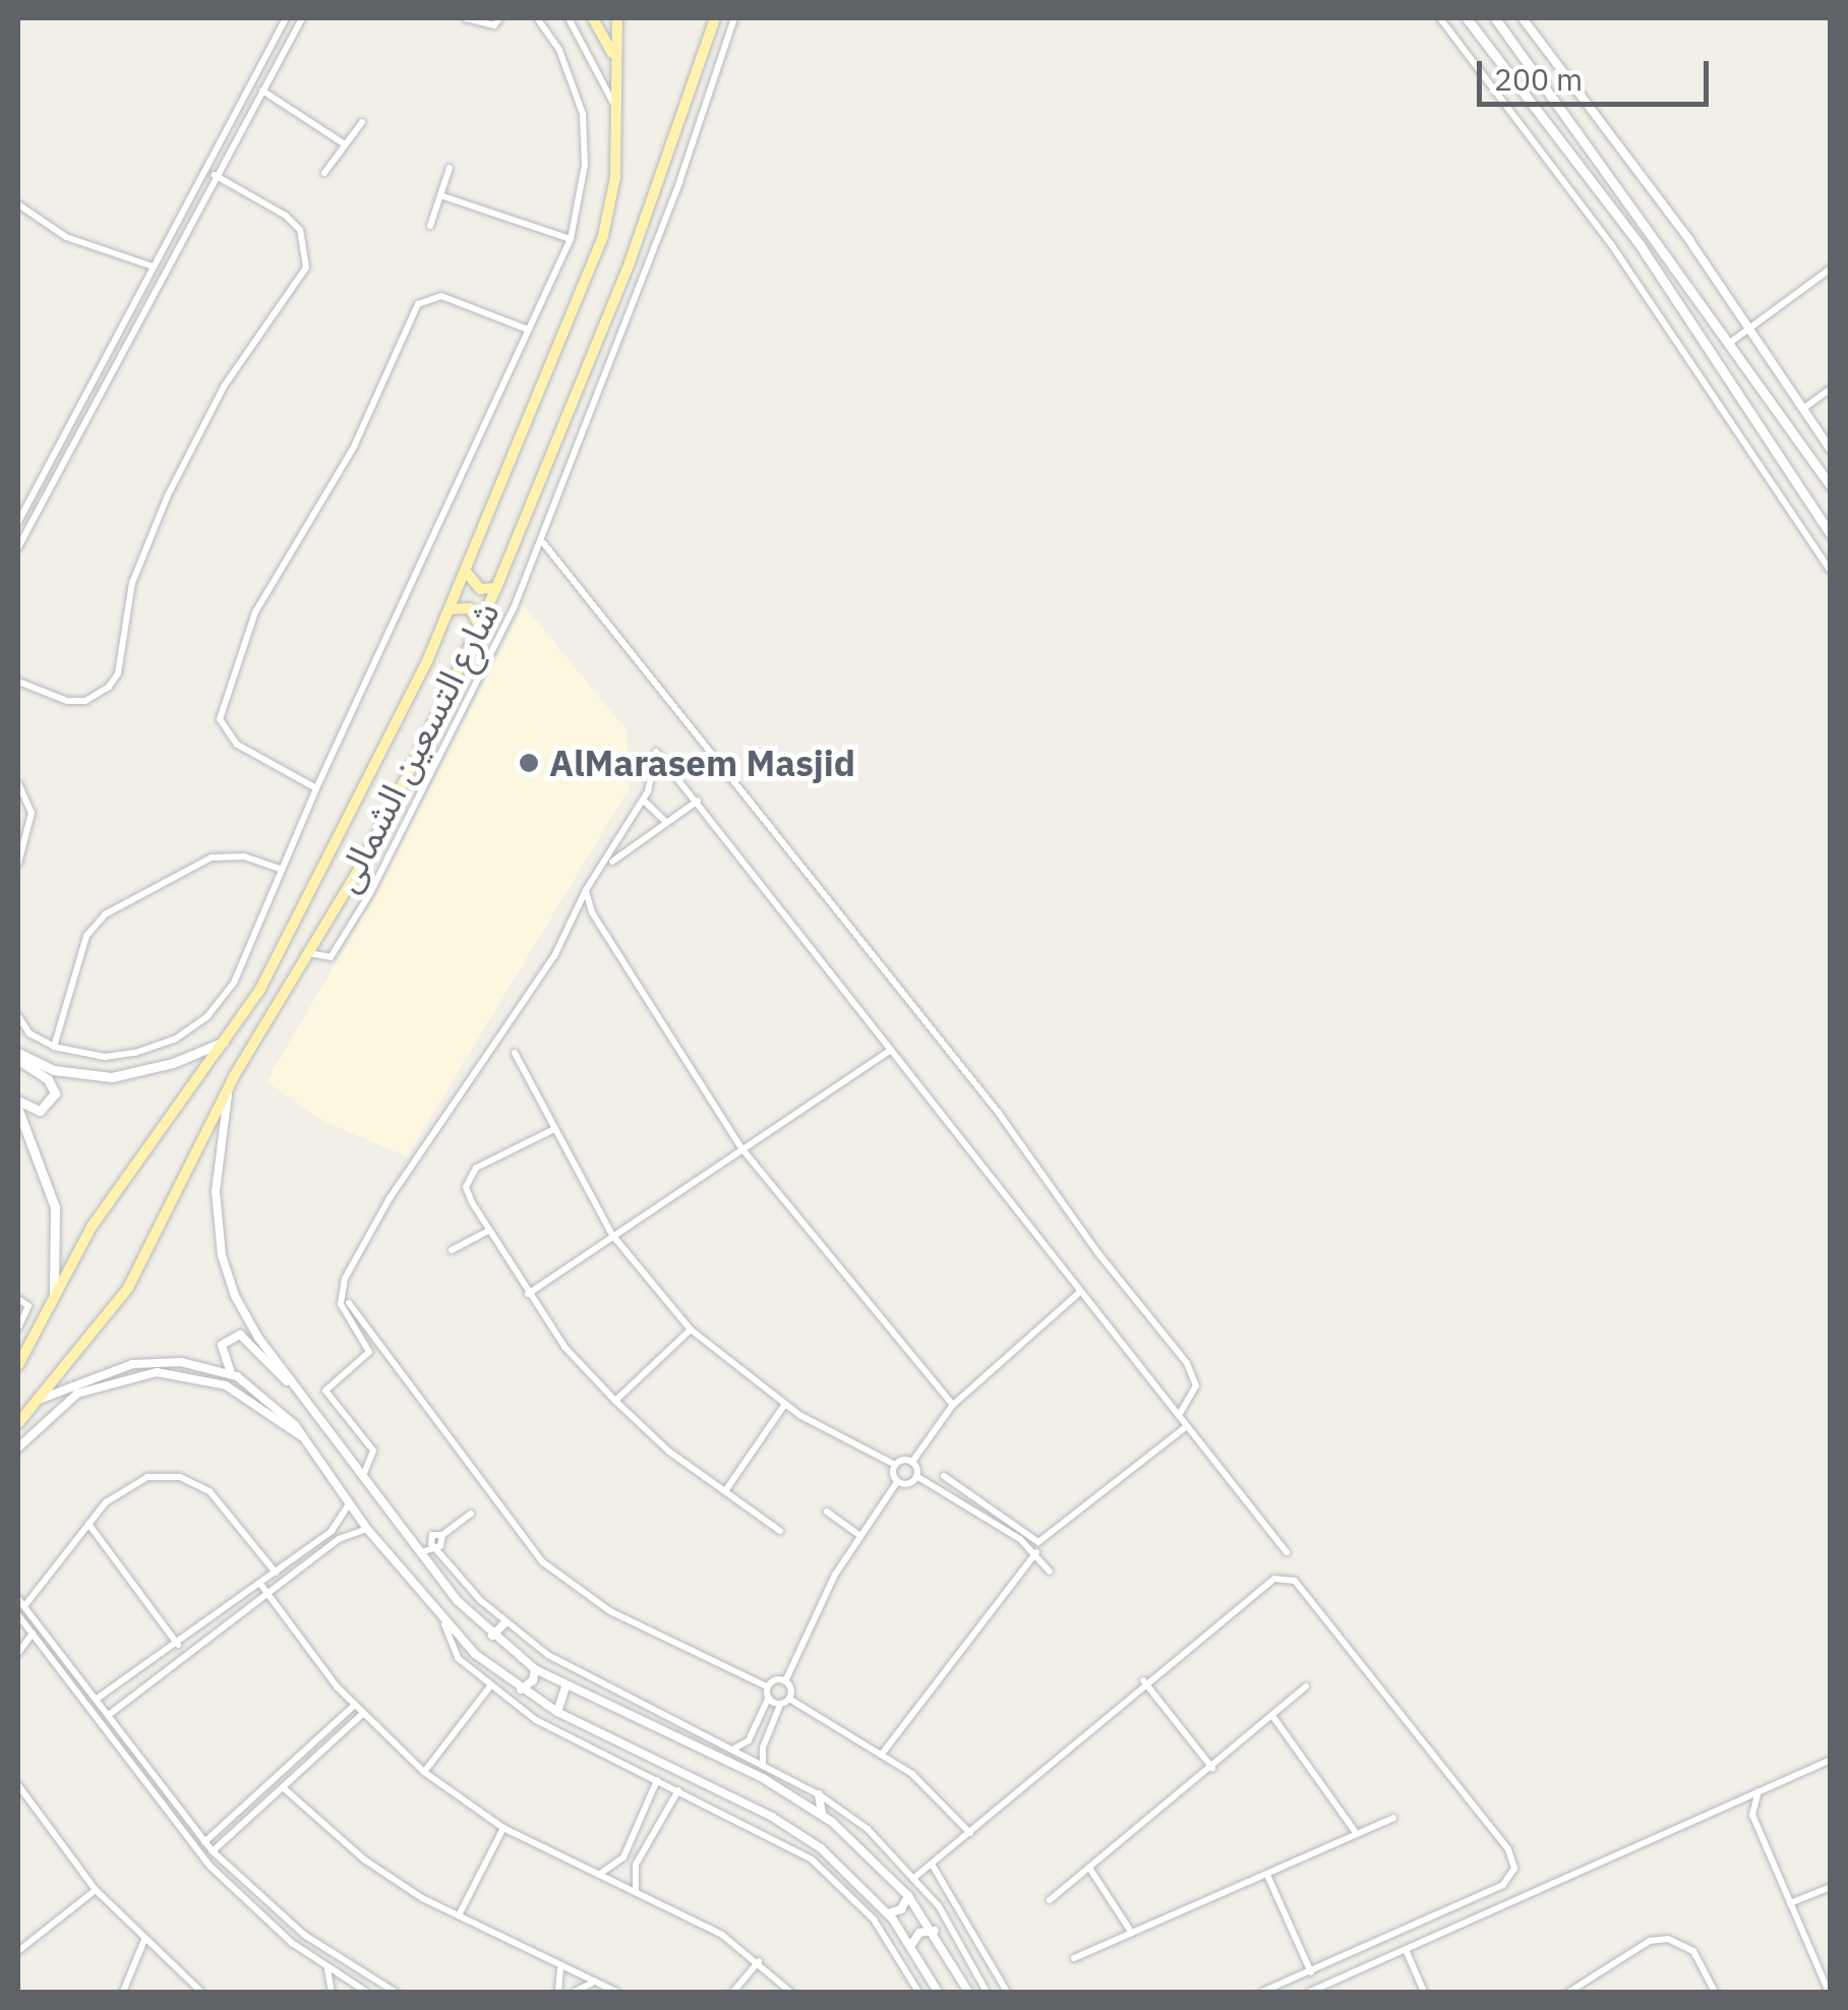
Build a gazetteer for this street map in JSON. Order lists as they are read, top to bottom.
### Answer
{
  "streets": {
    "main road": ["شارع التسعين الشمالى"]
  },
  "places": ["AlMarasem Masjid"],
  "scale_bar": "200 m"
}
